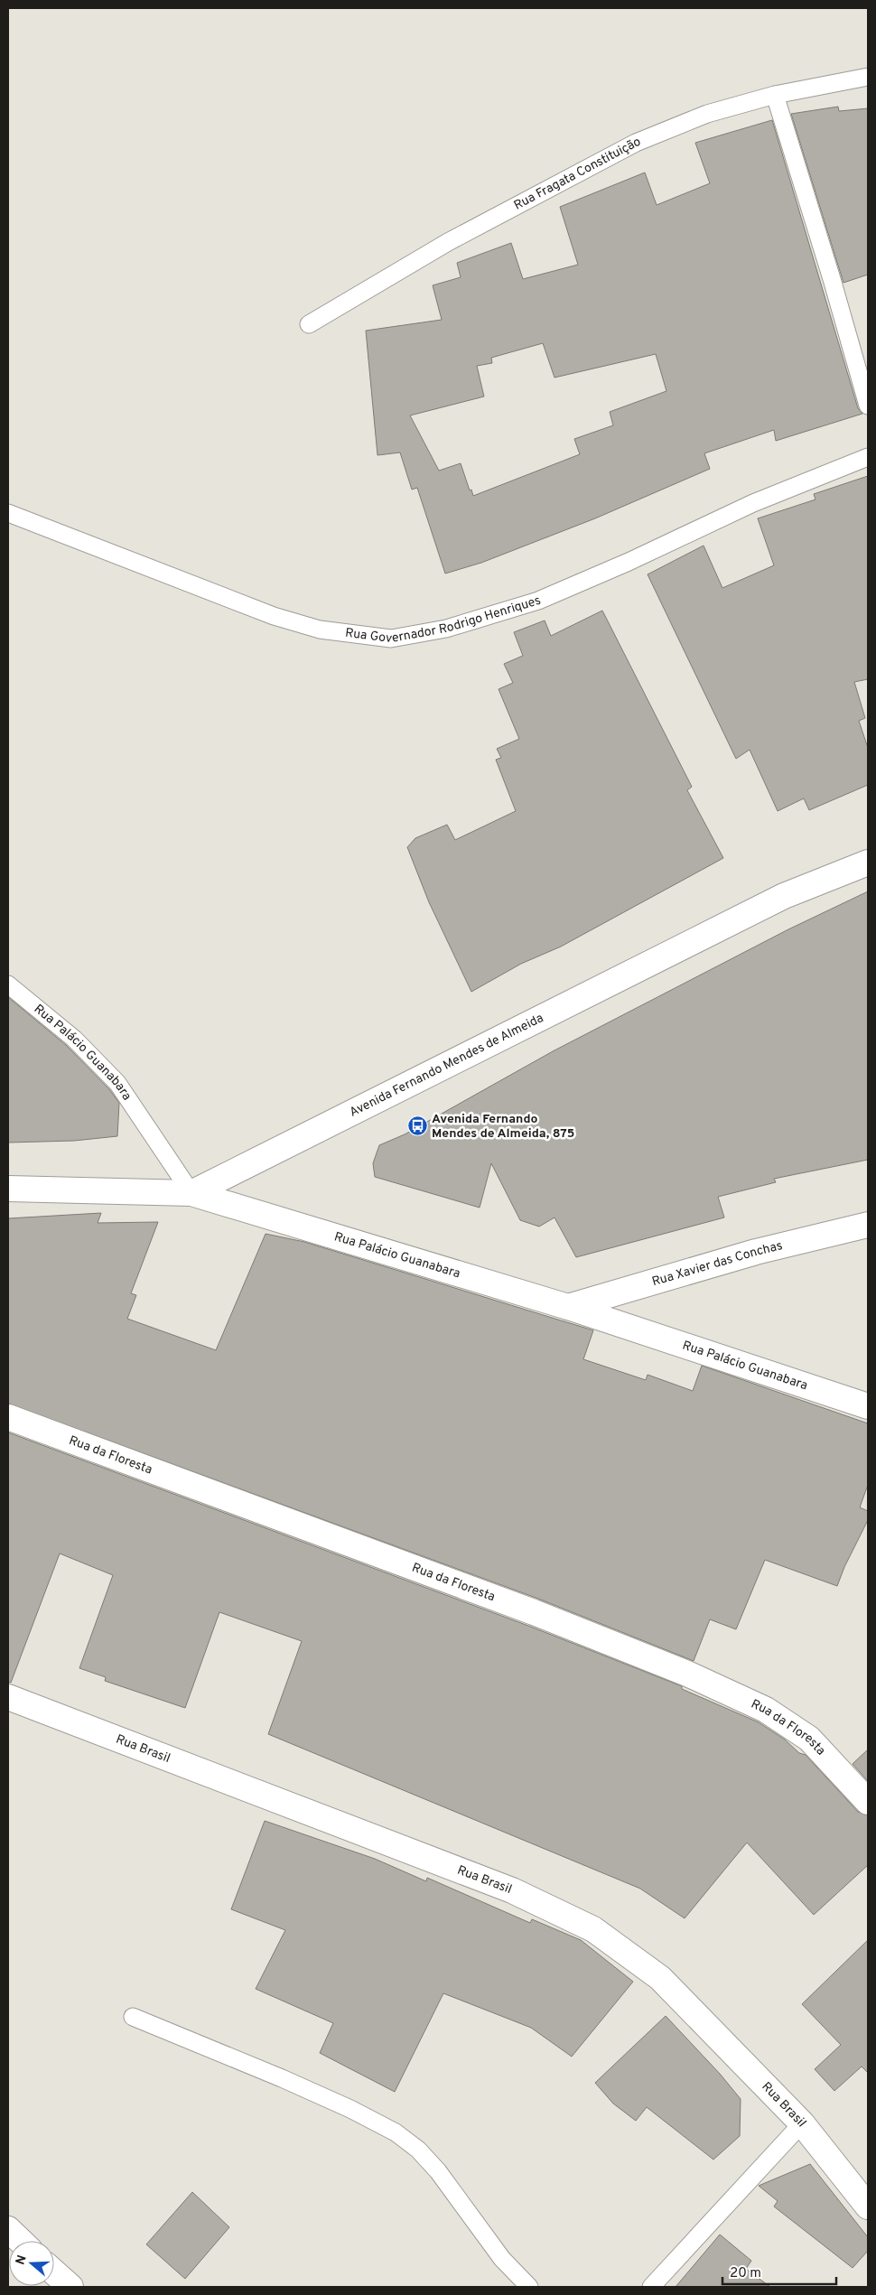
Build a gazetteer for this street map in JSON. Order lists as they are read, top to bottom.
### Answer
{
  "streets": {
    "street": [
      "Rua Palácio Guanabara",
      "Avenida Fernando Mendes de Almeida",
      "Rua Xavier das Conchas",
      "Rua da Floresta",
      "Rua Brasil"
    ],
    "lane": ["Rua Fragata Constituição", "Rua Governador Rodrigo Henriques"]
  },
  "crossings": [
    ["Rua Palácio Guanabara", "Avenida Fernando Mendes de Almeida"],
    ["Rua Palácio Guanabara", "Rua Xavier das Conchas"]
  ],
  "places": {
    "bus stop": ["Avenida Fernando Mendes de Almeida, 875"]
  },
  "scale_bar": "20 m",
  "north": "left"
}
